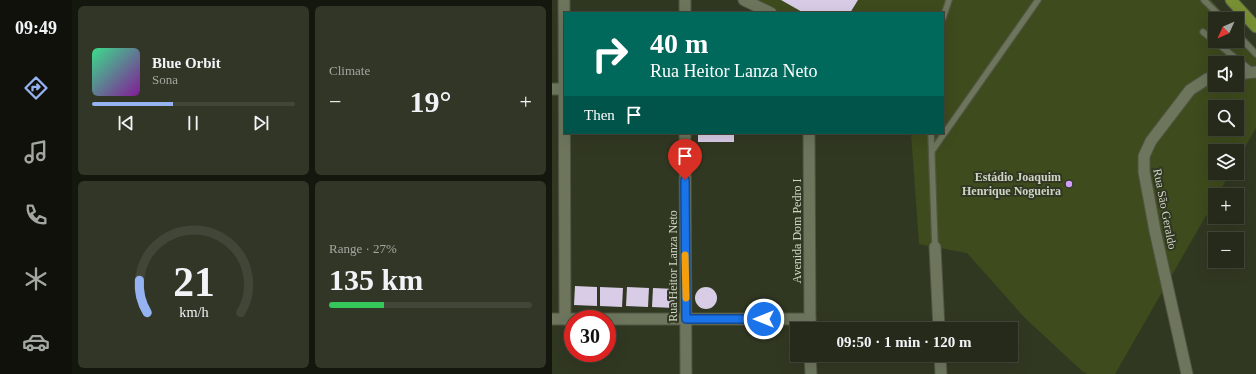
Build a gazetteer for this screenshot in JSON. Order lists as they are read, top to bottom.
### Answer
{
  "streets": {
    "street": ["Rua São Geraldo", "Avenida Dom Pedro I", "Rua Heitor Lanza Neto"]
  },
  "places": ["Estádio Joaquim Henrique Nogueira"],
  "north": "bottom left",
  "page": {
    "tabs": "09:49",
    "tile": [
      "Climate",
      ["Range · 27%", "135 km"]
    ],
    "map_buttons": ["+", "−"],
    "turn": ["40 m", "Rua Heitor Lanza Neto"],
    "song": ["Blue Orbit", "Sona"],
    "heat": ["−", "19°", "+"],
    "then": "Then",
    "limit": "30",
    "trip": "09:50 · 1 min · 120 m",
    "gauge": ["21", "km/h"]
  }
}
